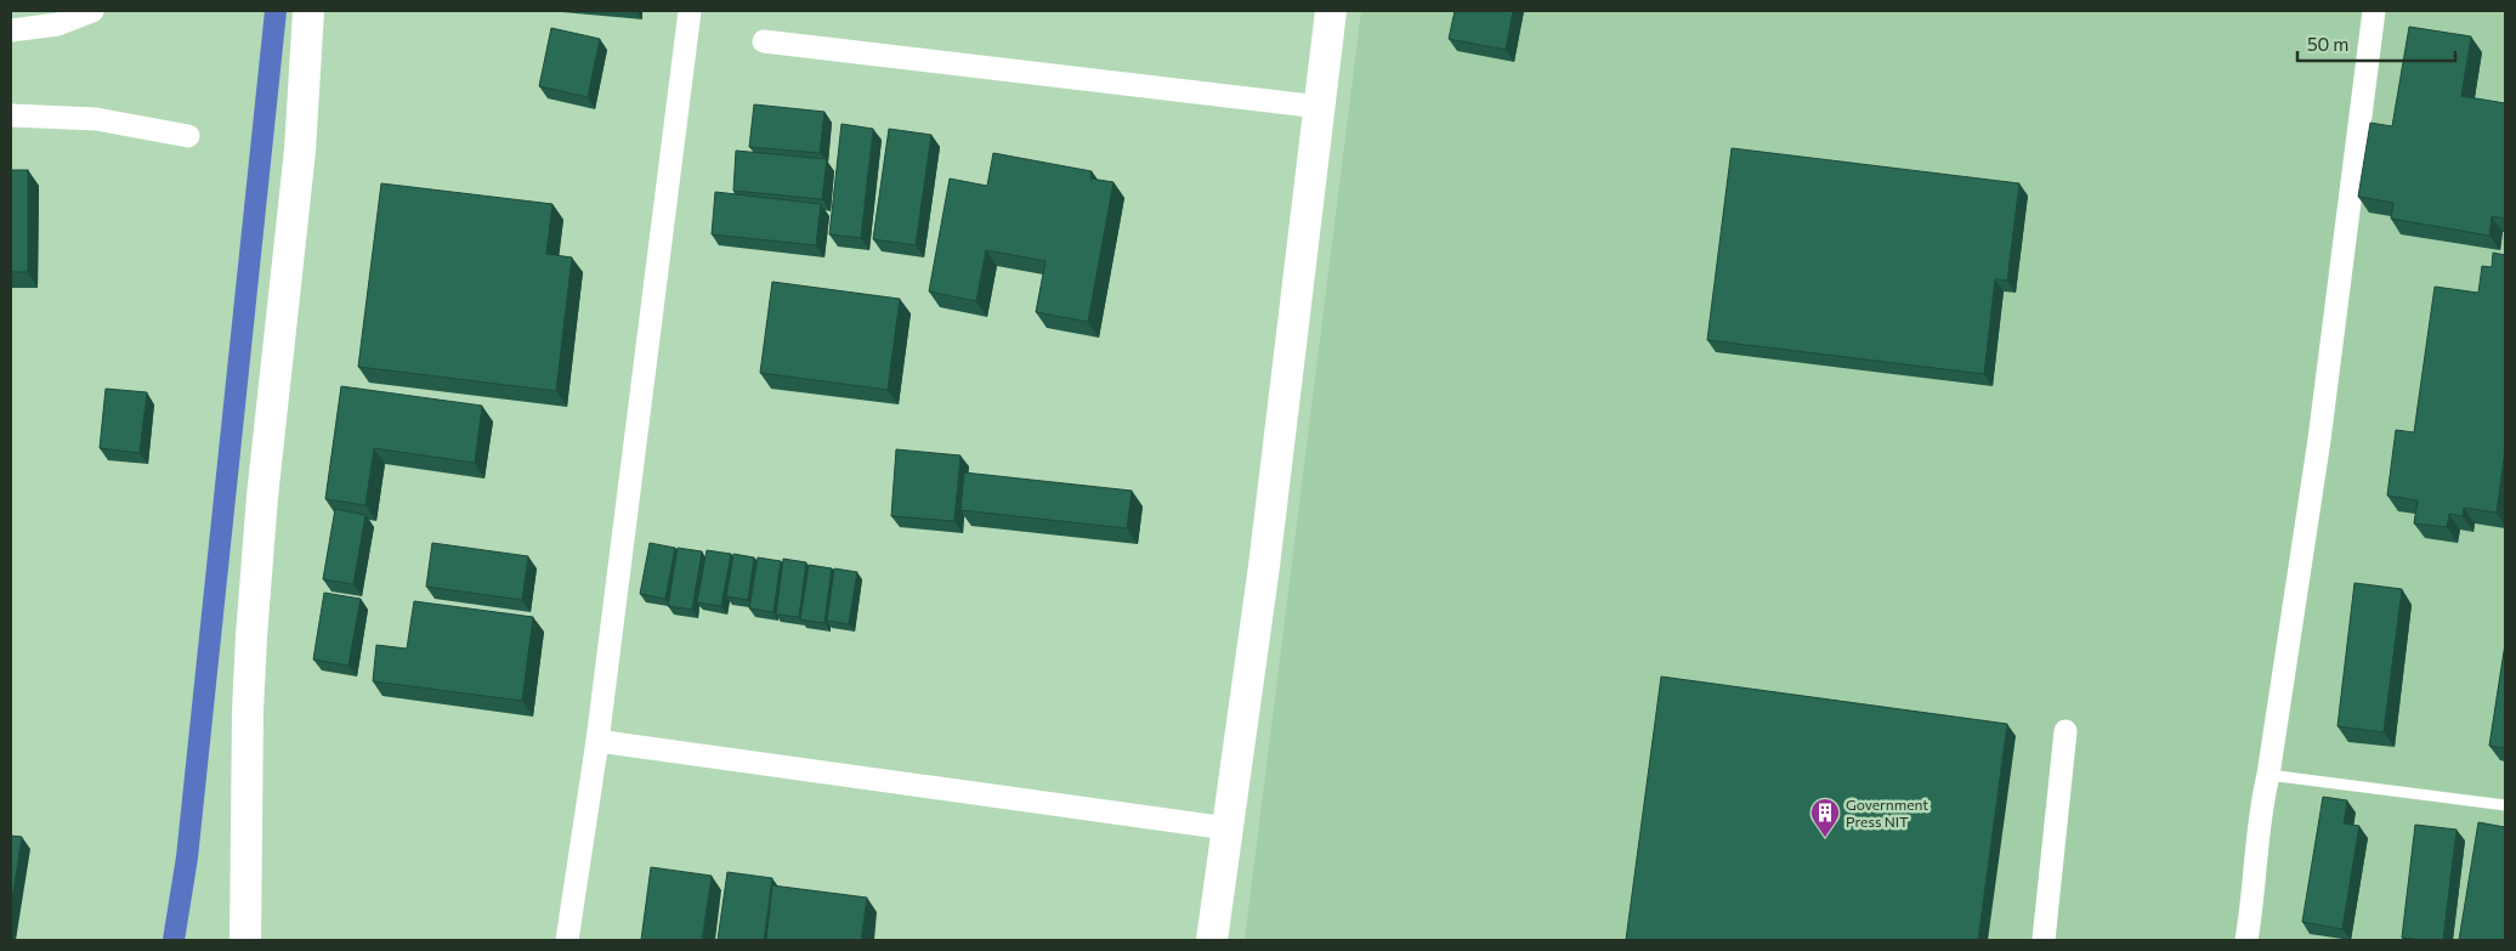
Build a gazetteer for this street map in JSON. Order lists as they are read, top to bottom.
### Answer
{
  "places": {
    "building": ["Government Press NIT"]
  },
  "scale_bar": "50 m"
}
